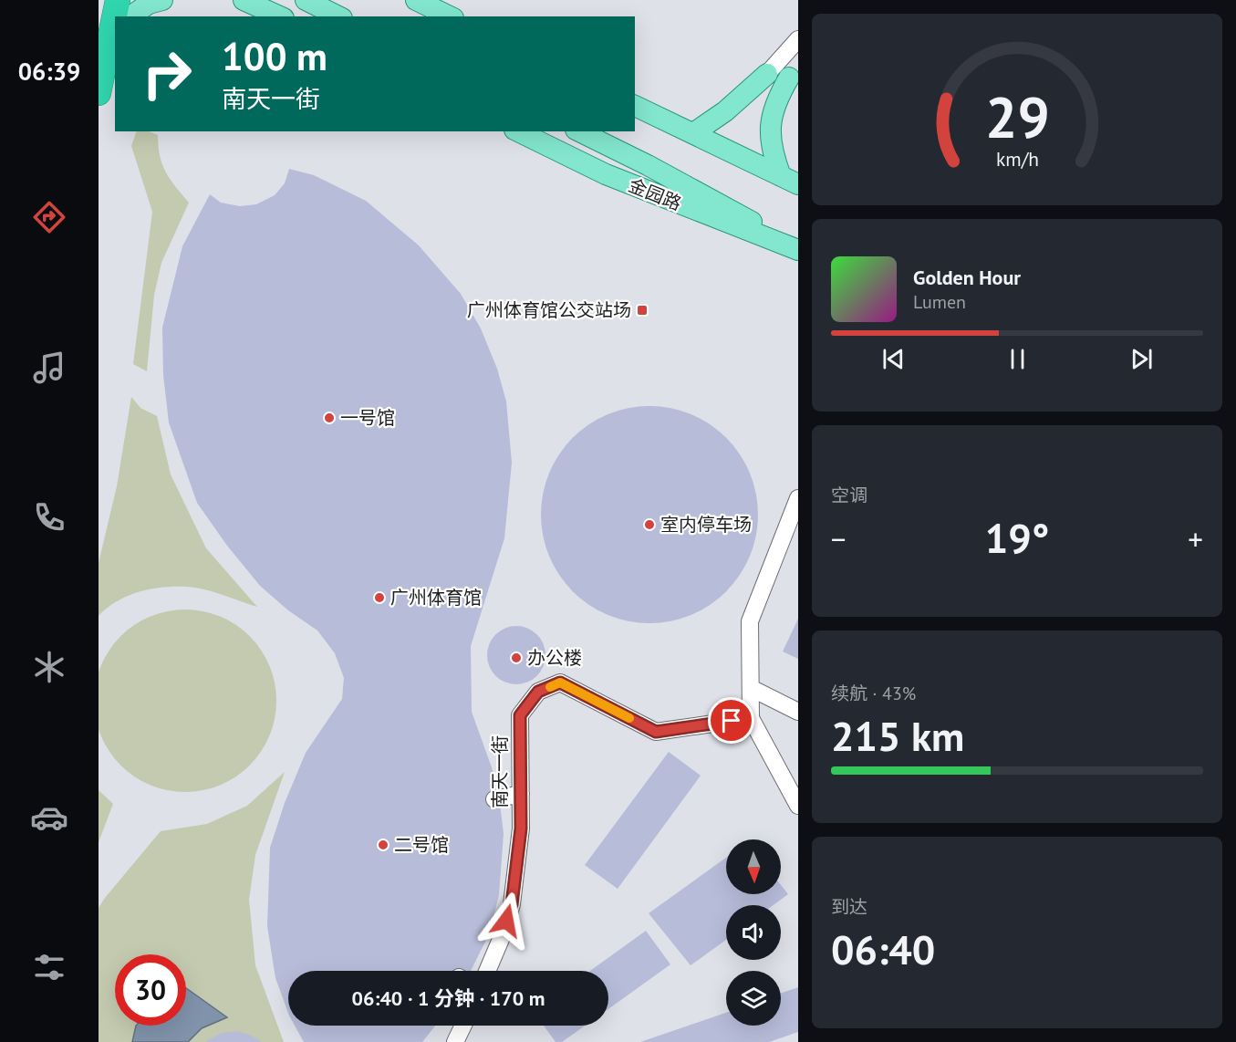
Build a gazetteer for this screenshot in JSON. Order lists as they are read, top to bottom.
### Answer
{
  "streets": {
    "main road": ["金园路"],
    "street": ["南天一街"]
  },
  "places": {
    "transit": ["广州体育馆公交站场"],
    "other": [
      "一号馆",
      "室内停车场",
      "广州体育馆",
      "办公楼",
      "二号馆"
    ]
  },
  "north": "bottom",
  "page": {
    "tabs": "06:39",
    "turn": ["100 m", "南天一街"],
    "song": ["Golden Hour", "Lumen"],
    "tile": [
      "空调",
      ["续航 · 43%", "215 km"],
      ["到达", "06:40"]
    ],
    "heat": ["−", "19°", "+"],
    "limit": "30",
    "trip": "06:40 · 1 分钟 · 170 m",
    "gauge": ["29", "km/h"]
  }
}
